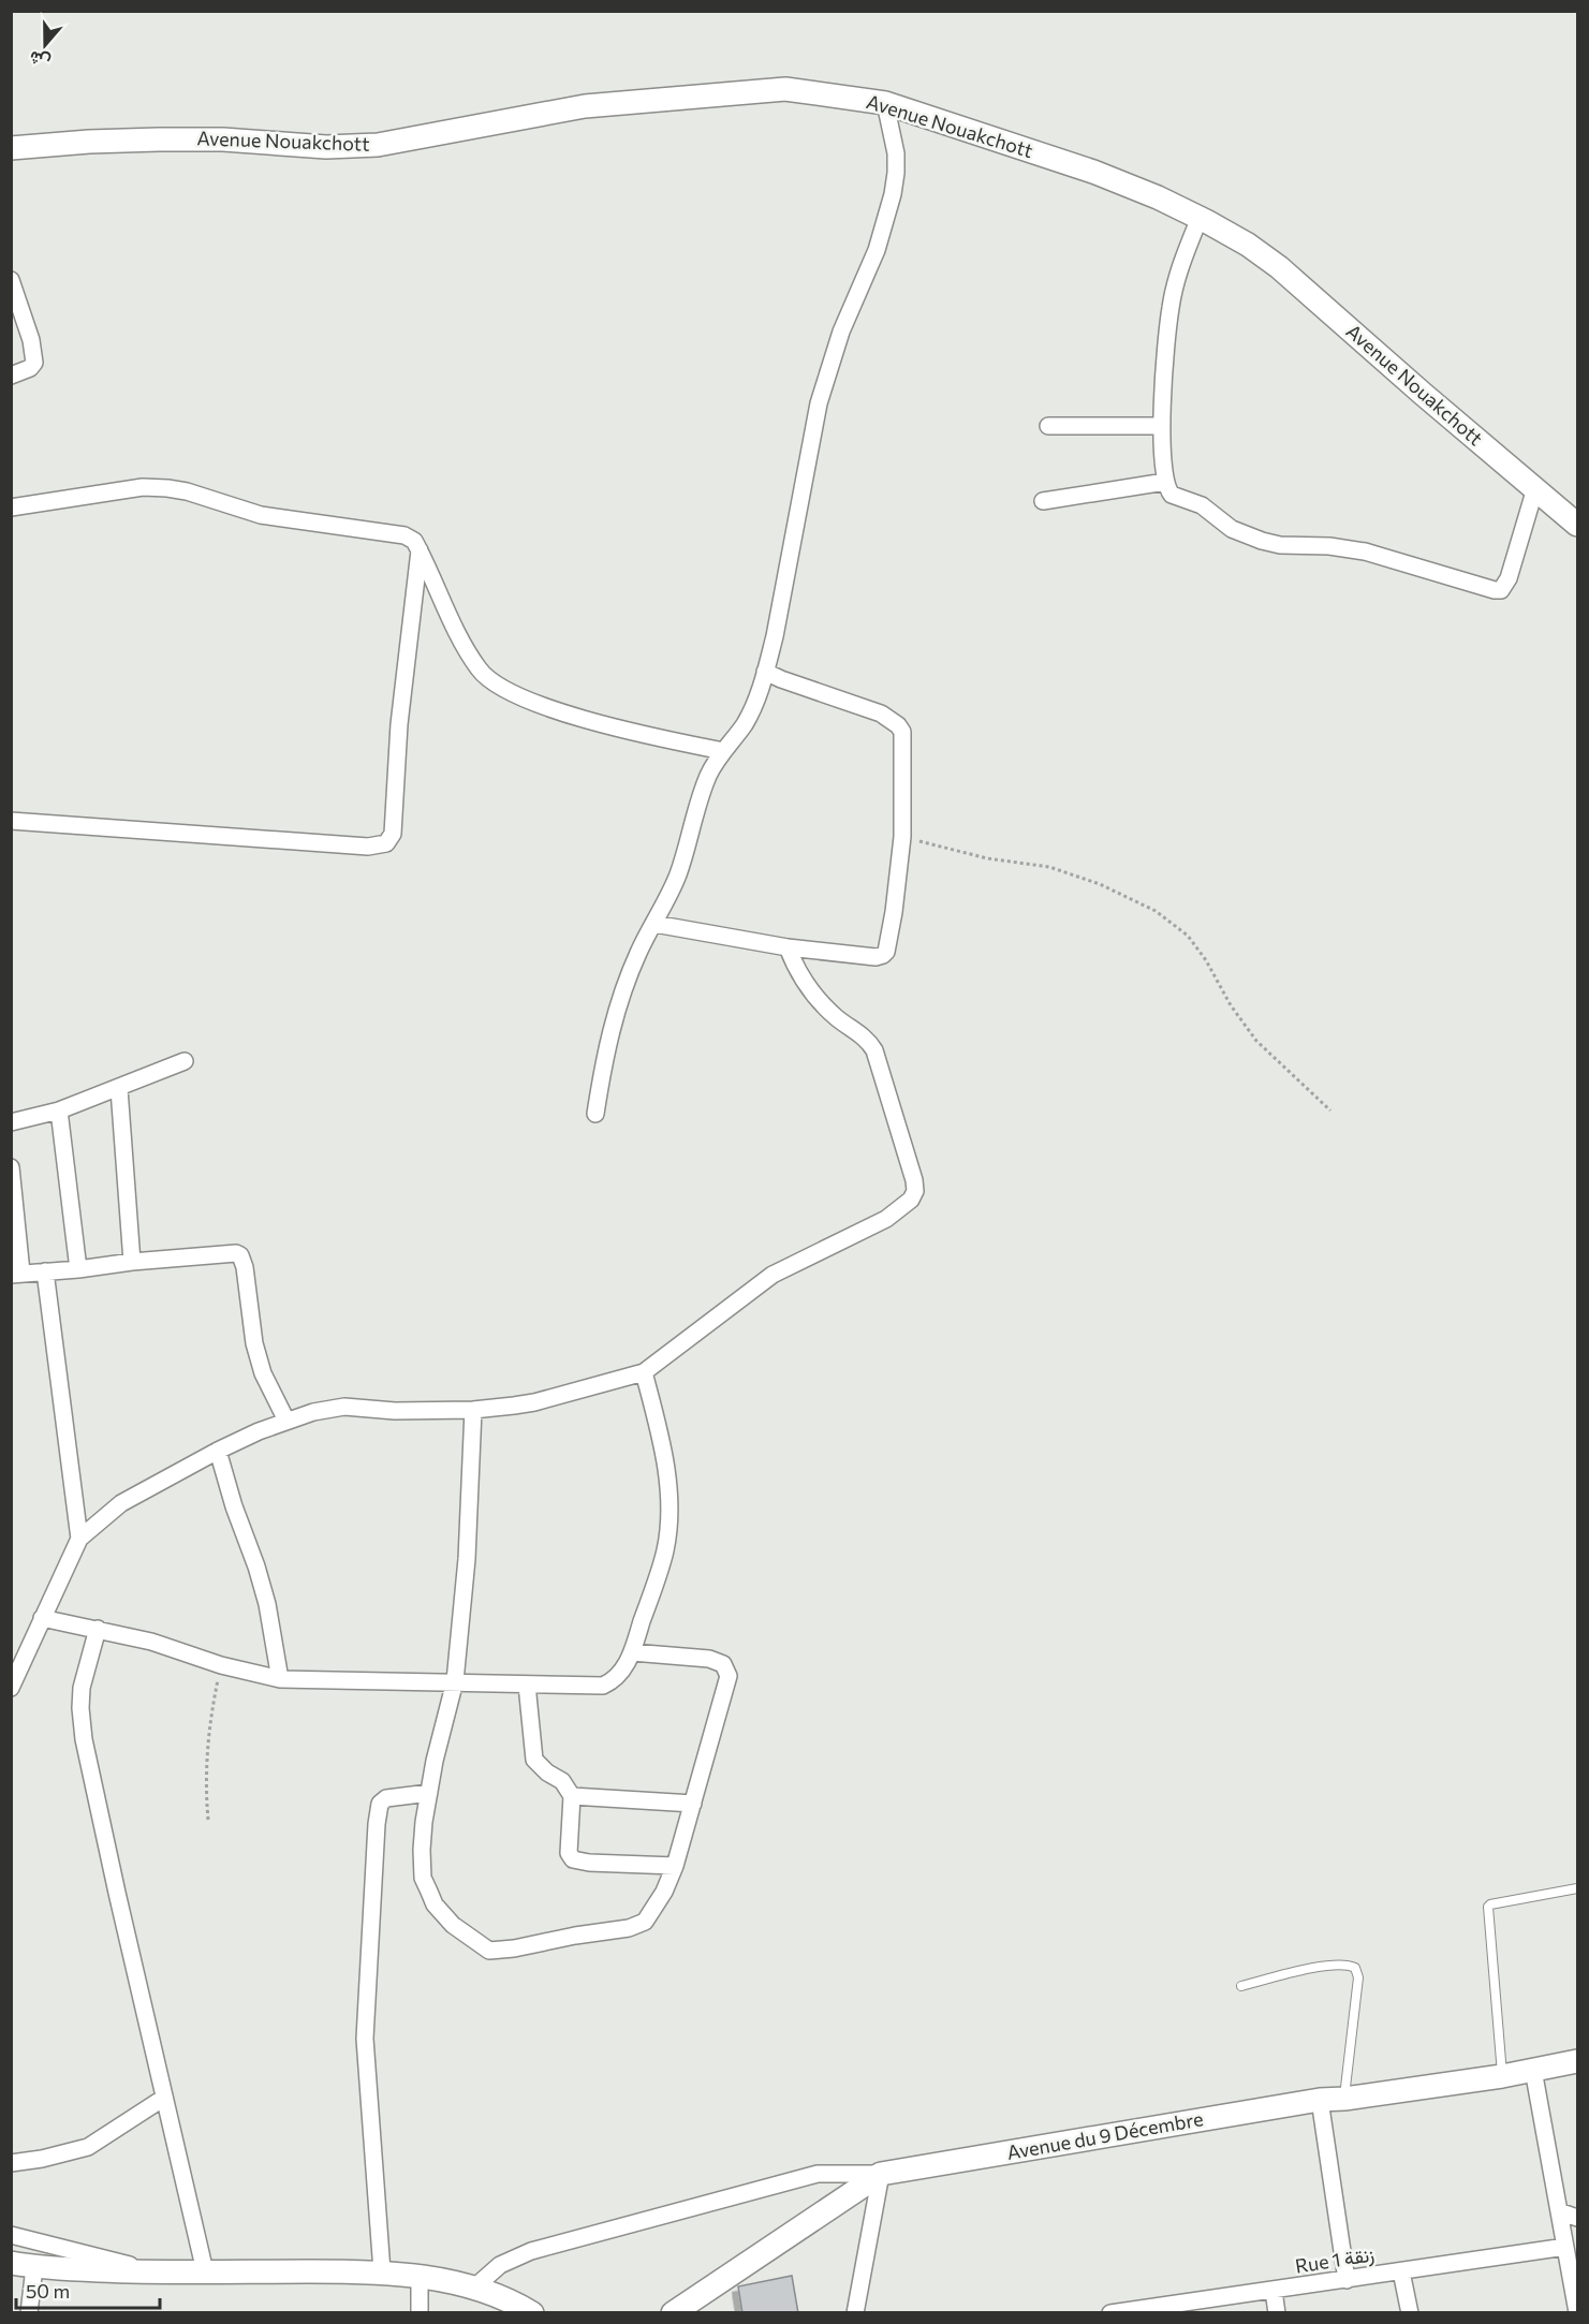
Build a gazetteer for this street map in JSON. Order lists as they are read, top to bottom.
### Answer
{
  "streets": {
    "street": ["Avenue Nouakchott", "Avenue du 9 Décembre", "Rue 1 زنقة"]
  },
  "scale_bar": "50 m",
  "north": "bottom"
}
